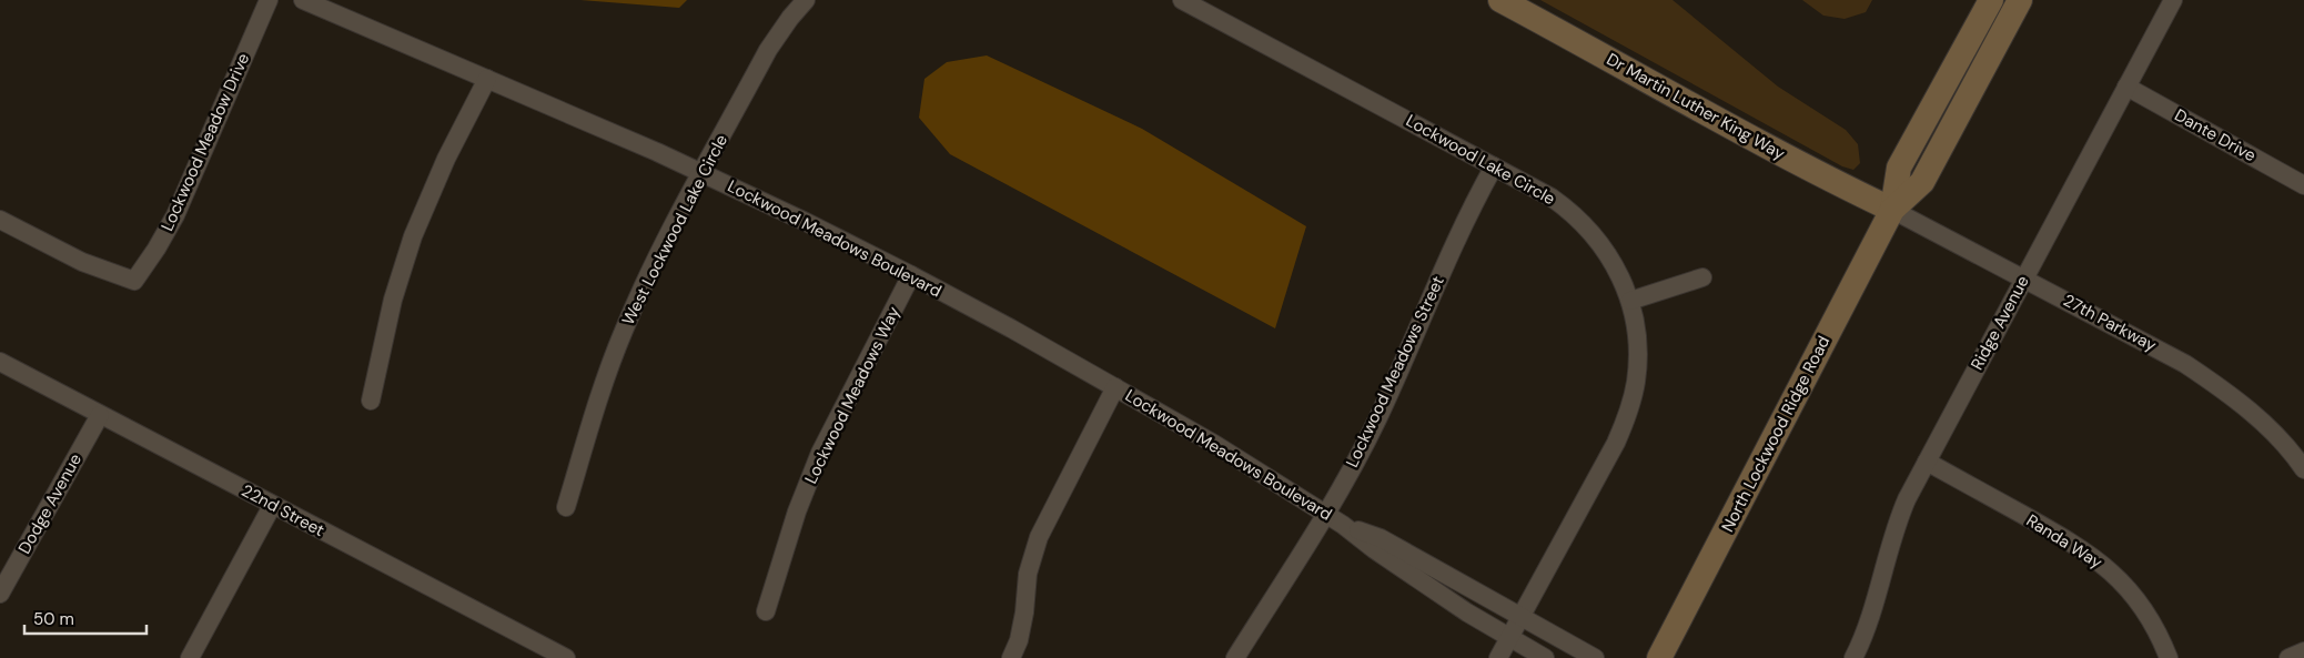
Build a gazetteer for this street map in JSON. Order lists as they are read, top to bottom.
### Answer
{
  "streets": {
    "main road": ["Dr Martin Luther King Way", "North Lockwood Ridge Road"],
    "street": [
      "Dante Drive",
      "Lockwood Meadow Drive",
      "Lockwood Lake Circle",
      "West Lockwood Lake Circle",
      "Lockwood Meadows Boulevard",
      "Ridge Avenue",
      "27th Parkway",
      "Lockwood Meadows Street",
      "Lockwood Meadows Way",
      "Dodge Avenue",
      "22nd Street",
      "Randa Way"
    ]
  },
  "crossings": [
    ["Dr Martin Luther King Way", "27th Parkway"],
    ["Dr Martin Luther King Way", "North Lockwood Ridge Road"],
    ["Dante Drive", "Ridge Avenue"],
    ["Lockwood Lake Circle", "Lockwood Meadows Boulevard"],
    ["Lockwood Lake Circle", "Lockwood Meadows Street"],
    ["West Lockwood Lake Circle", "Lockwood Meadows Boulevard"],
    ["Lockwood Meadows Boulevard", "Lockwood Meadows Street"],
    ["Lockwood Meadows Boulevard", "Lockwood Meadows Way"],
    ["Ridge Avenue", "27th Parkway"],
    ["Ridge Avenue", "Randa Way"],
    ["27th Parkway", "North Lockwood Ridge Road"],
    ["Dodge Avenue", "22nd Street"]
  ],
  "scale_bar": "50 m"
}
